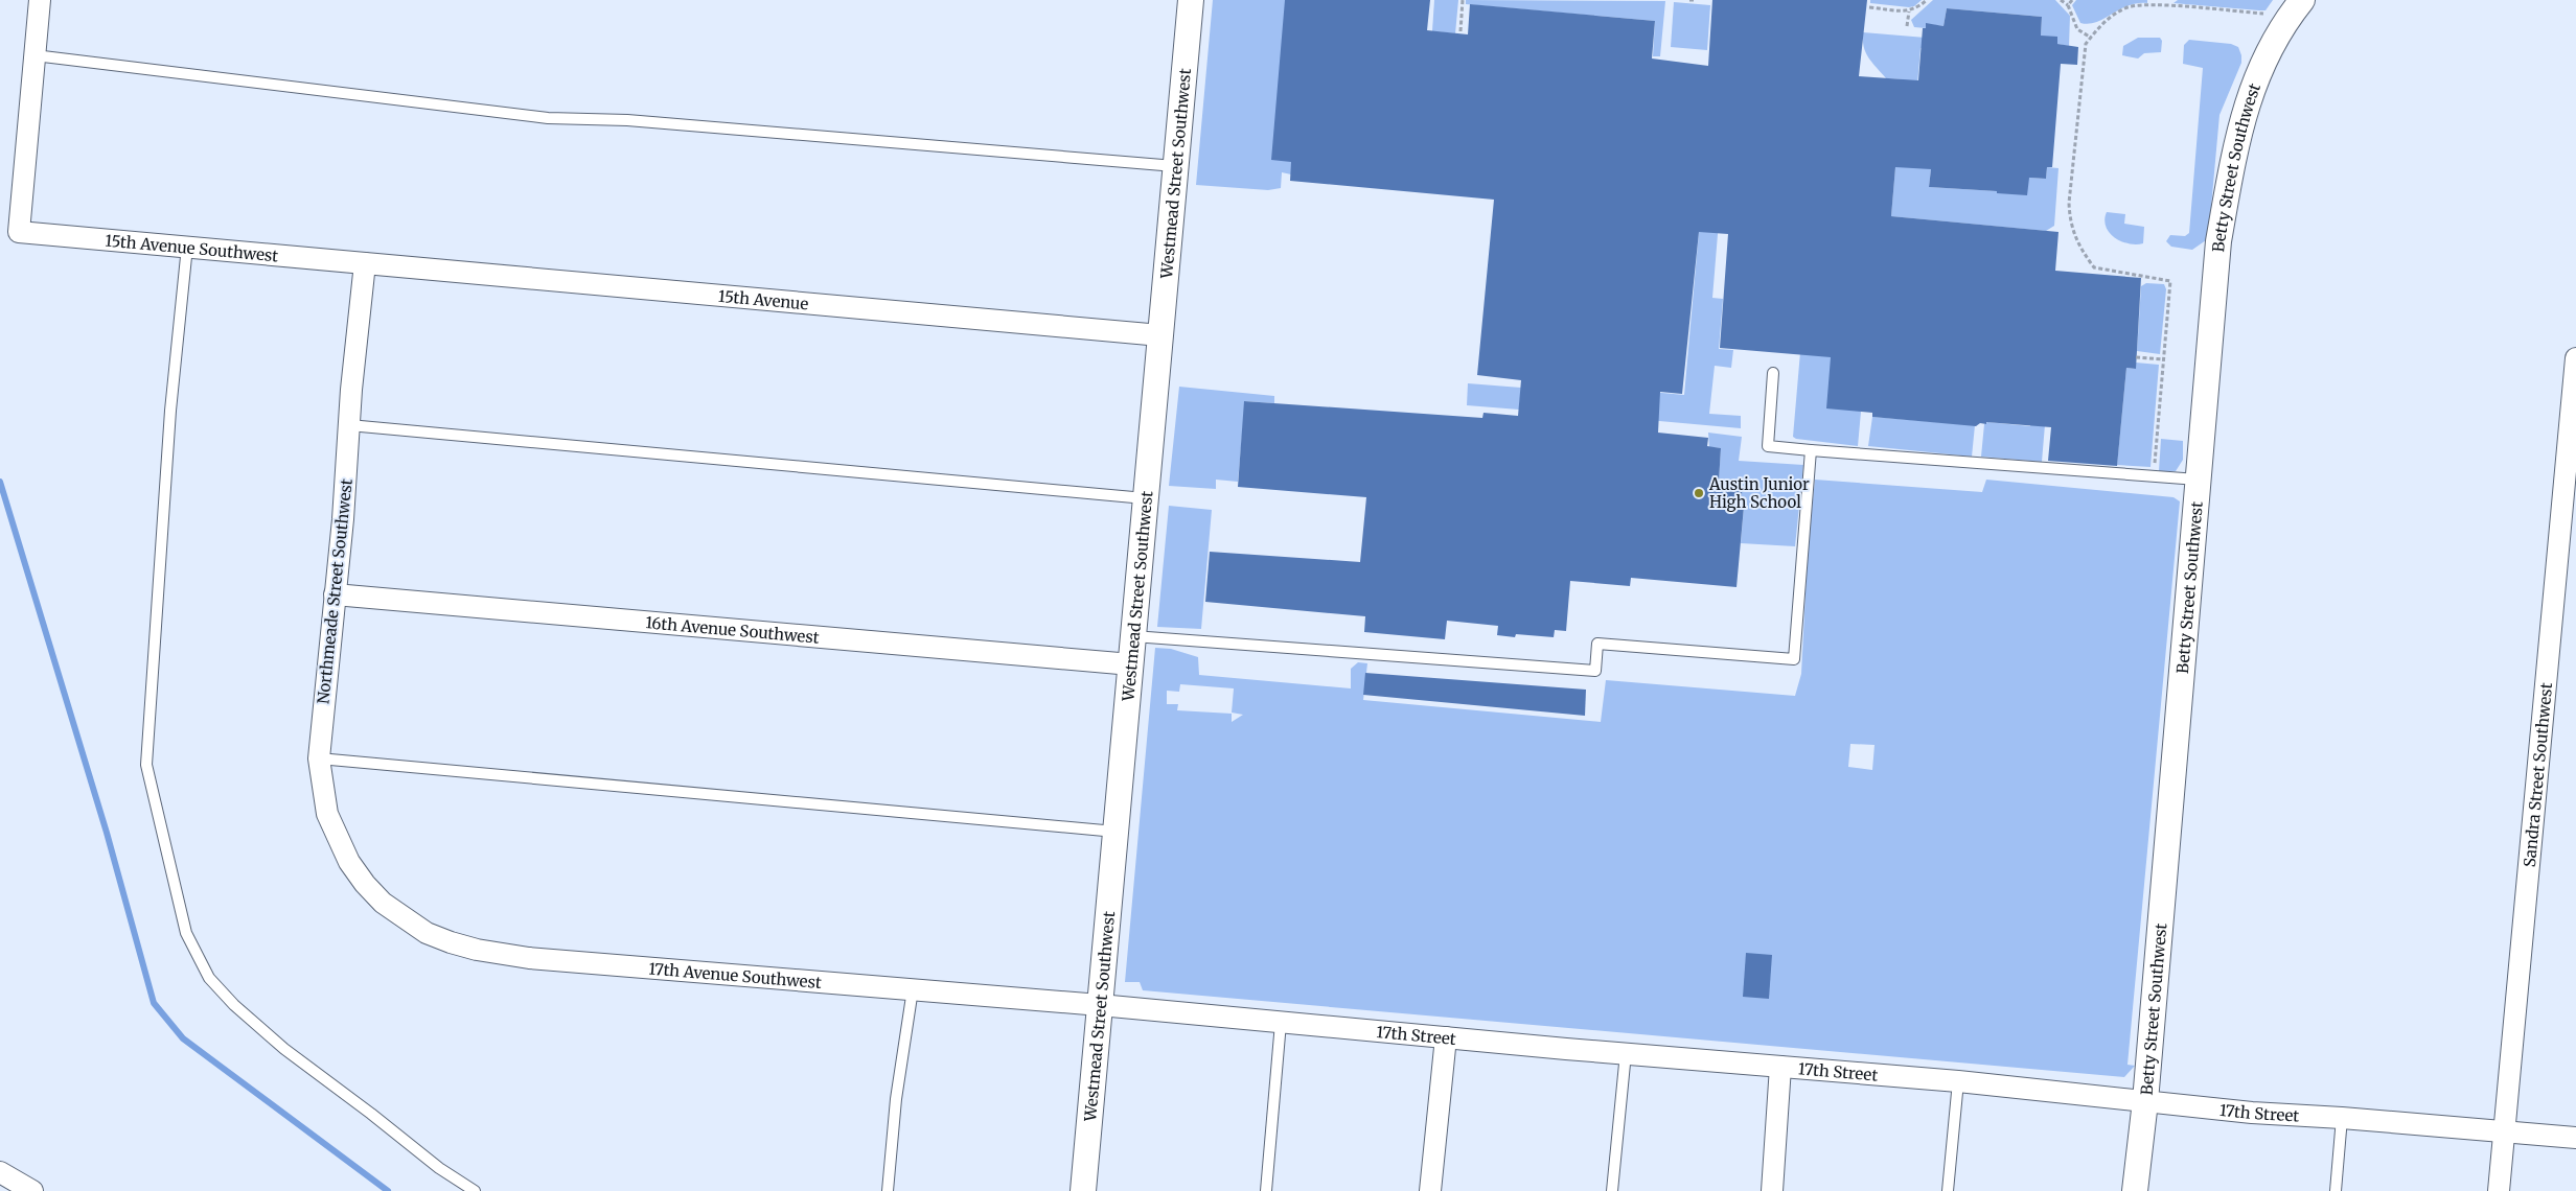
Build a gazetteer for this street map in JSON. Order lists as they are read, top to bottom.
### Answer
{
  "streets": {
    "street": [
      "Betty Street Southwest",
      "Westmead Street Southwest",
      "15th Avenue Southwest",
      "15th Avenue",
      "Northmeade Street Southwest",
      "16th Avenue Southwest",
      "Sandra Street Southwest",
      "17th Avenue Southwest",
      "17th Street"
    ]
  },
  "crossings": [
    ["Betty Street Southwest", "17th Street"],
    ["Westmead Street Southwest", "15th Avenue"],
    ["Westmead Street Southwest", "16th Avenue Southwest"],
    ["Westmead Street Southwest", "17th Avenue Southwest"],
    ["Westmead Street Southwest", "17th Street"],
    ["15th Avenue Southwest", "15th Avenue"],
    ["15th Avenue Southwest", "Northmeade Street Southwest"],
    ["15th Avenue", "Northmeade Street Southwest"],
    ["Northmeade Street Southwest", "16th Avenue Southwest"],
    ["Northmeade Street Southwest", "17th Avenue Southwest"],
    ["Sandra Street Southwest", "17th Street"],
    ["17th Avenue Southwest", "17th Street"]
  ],
  "places": ["Austin Junior High School"]
}
